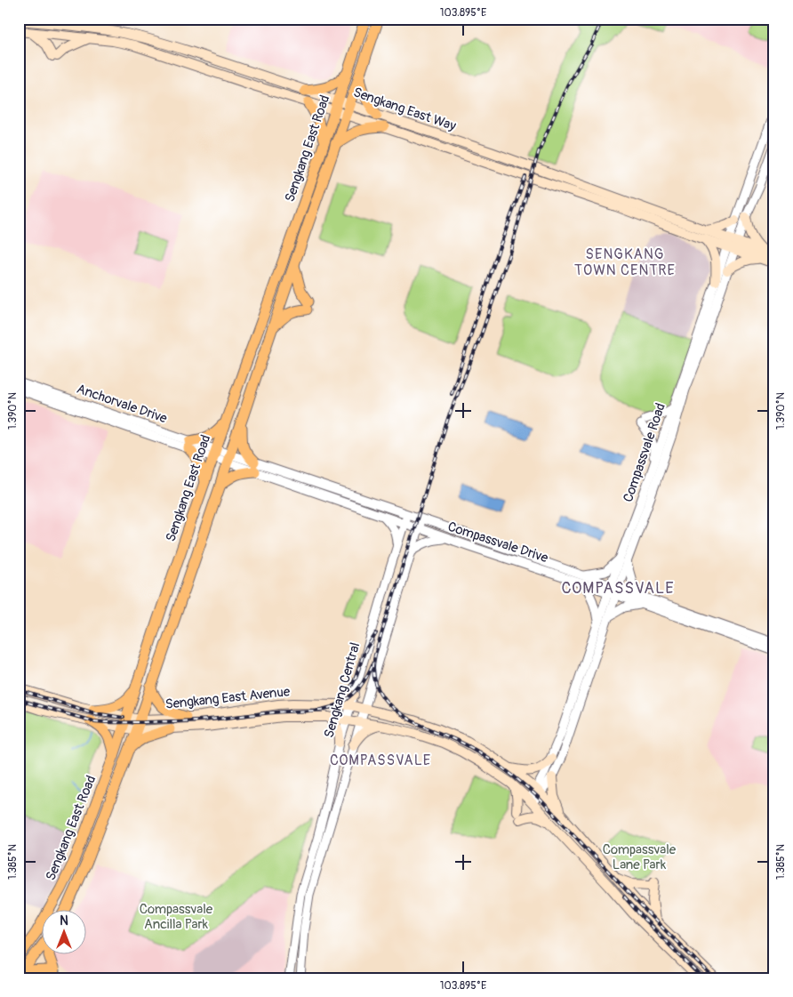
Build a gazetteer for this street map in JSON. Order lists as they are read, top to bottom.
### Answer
{
  "streets": {
    "main road": ["Sengkang East Way", "Sengkang East Road", "Sengkang East Avenue"],
    "street": [
      "Anchorvale Drive",
      "Compassvale Road",
      "Compassvale Drive",
      "Sengkang Central"
    ]
  },
  "crossings": [
    ["Sengkang East Way", "Sengkang East Road"],
    ["Sengkang East Way", "Compassvale Road"],
    ["Sengkang East Road", "Anchorvale Drive"],
    ["Sengkang East Road", "Compassvale Drive"],
    ["Sengkang East Road", "Sengkang East Avenue"],
    ["Anchorvale Drive", "Compassvale Drive"],
    ["Compassvale Road", "Compassvale Drive"],
    ["Compassvale Road", "Sengkang East Avenue"],
    ["Compassvale Drive", "Sengkang Central"],
    ["Sengkang Central", "Sengkang East Avenue"]
  ],
  "districts": ["SENGKANG TOWN CENTRE", "COMPASSVALE", "COMPASSVALE"],
  "parks": ["Compassvale Lane Park", "Compassvale Ancilla Park"],
  "north": "top",
  "coordinates": ["103.895°E", "1.390°N", "1.385°N"]
}
